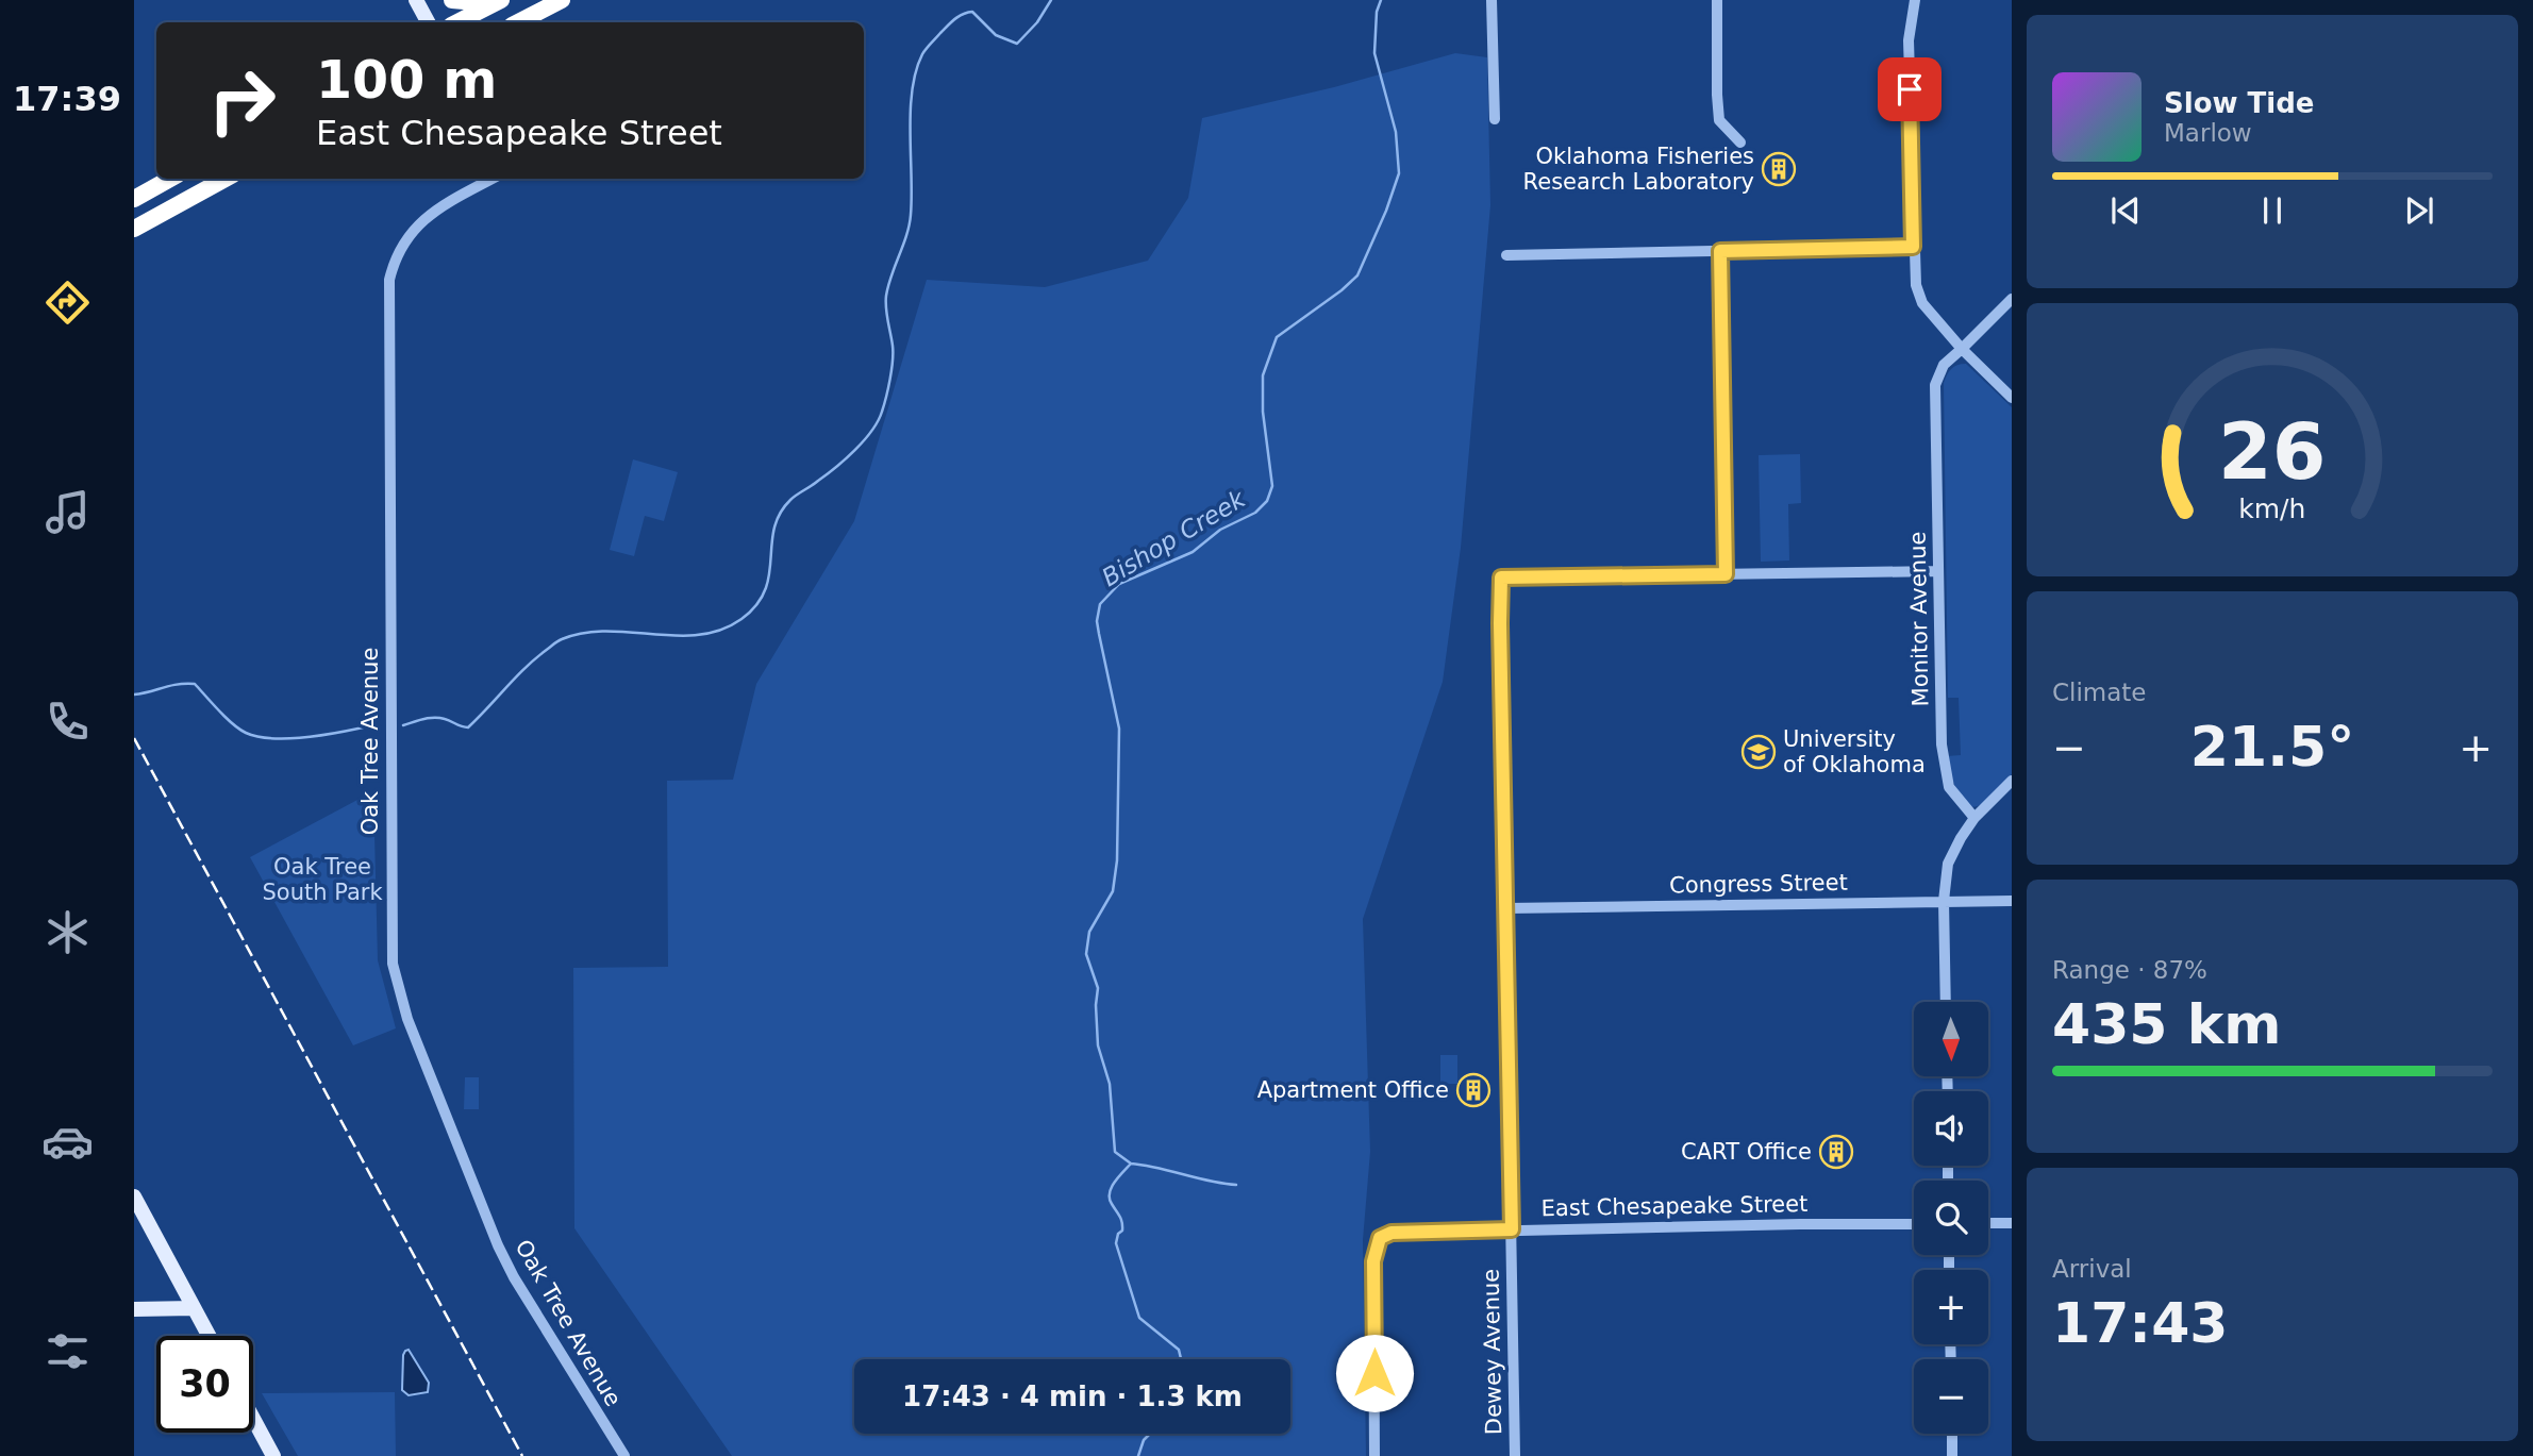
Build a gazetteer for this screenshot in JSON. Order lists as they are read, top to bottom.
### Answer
{
  "streets": {
    "street": [
      "Monitor Avenue",
      "Oak Tree Avenue",
      "Congress Street",
      "East Chesapeake Street",
      "Dewey Avenue"
    ]
  },
  "crossings": [
    ["Congress Street", "Dewey Avenue"],
    ["East Chesapeake Street", "Dewey Avenue"]
  ],
  "water": ["Bishop Creek"],
  "parks": ["Oak Tree South Park"],
  "places": {
    "building": ["Oklahoma Fisheries Research Laboratory", "Apartment Office", "CART Office"],
    "school or university": ["University of Oklahoma"]
  },
  "north": "bottom",
  "page": {
    "tabs": "17:39",
    "turn": ["100 m", "East Chesapeake Street"],
    "song": ["Slow Tide", "Marlow"],
    "tile": [
      "Climate",
      ["Range · 87%", "435 km"],
      ["Arrival", "17:43"]
    ],
    "heat": ["−", "21.5°", "+"],
    "map_buttons": ["+", "−"],
    "limit": "30",
    "trip": "17:43 · 4 min · 1.3 km",
    "gauge": ["26", "km/h"]
  }
}
